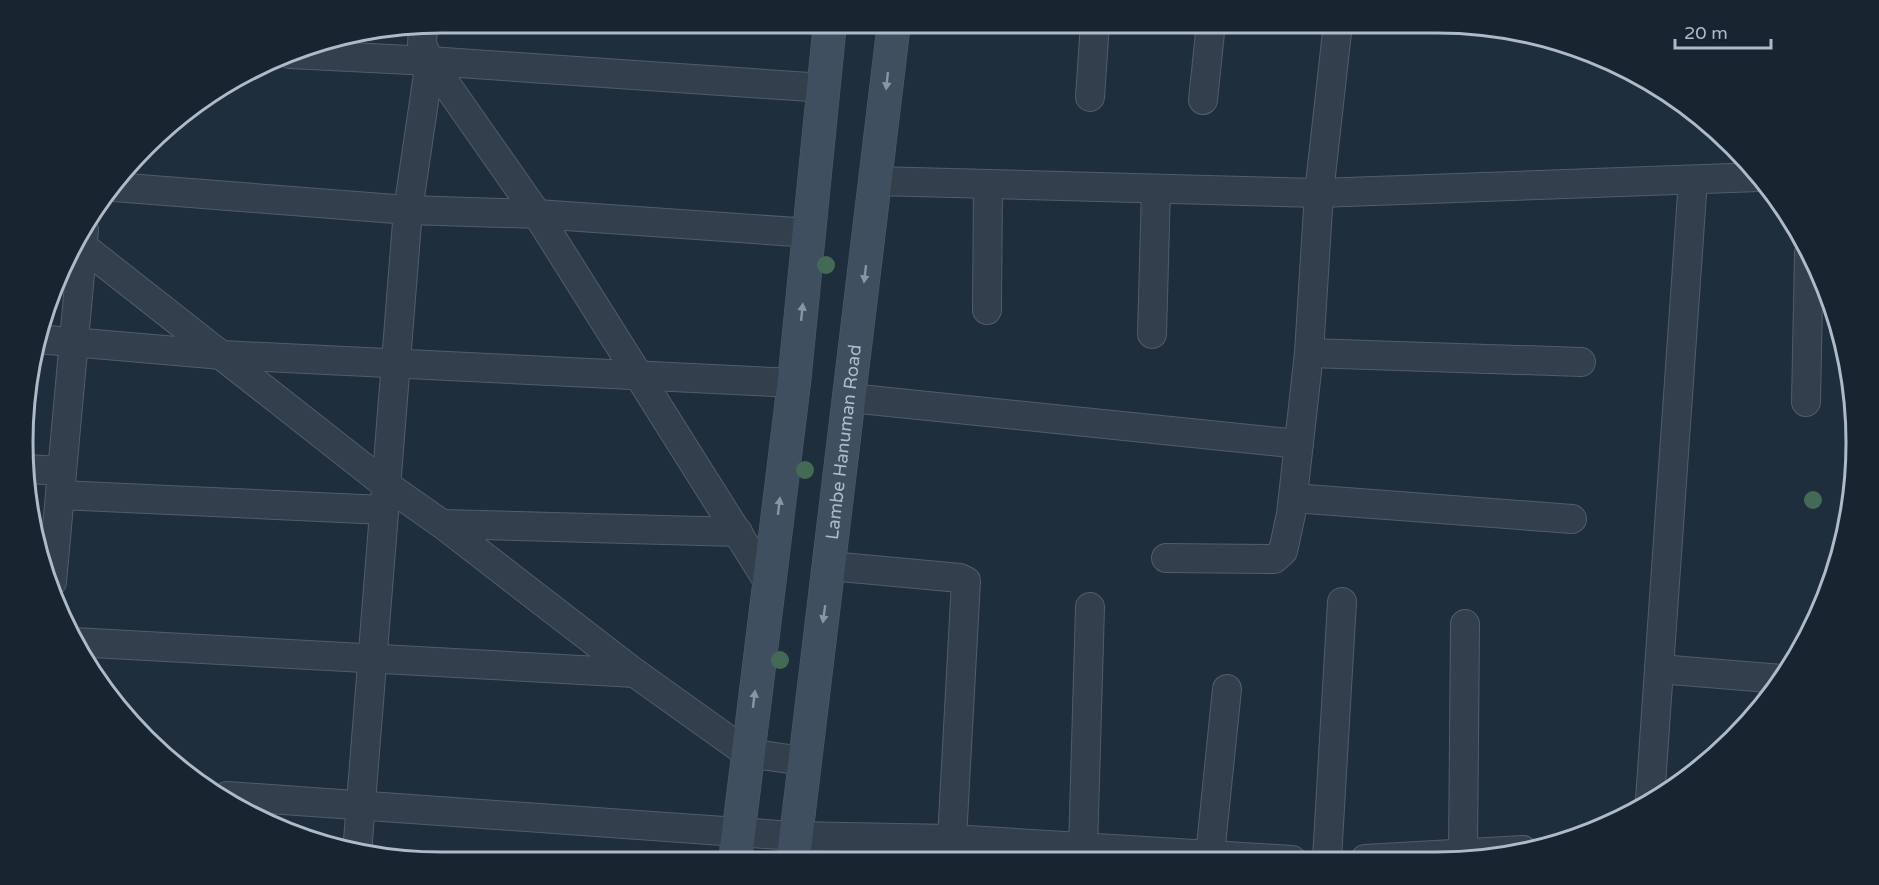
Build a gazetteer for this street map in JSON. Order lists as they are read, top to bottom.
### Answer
{
  "streets": {
    "main road": ["Lambe Hanuman Road"]
  },
  "scale_bar": "20 m"
}
